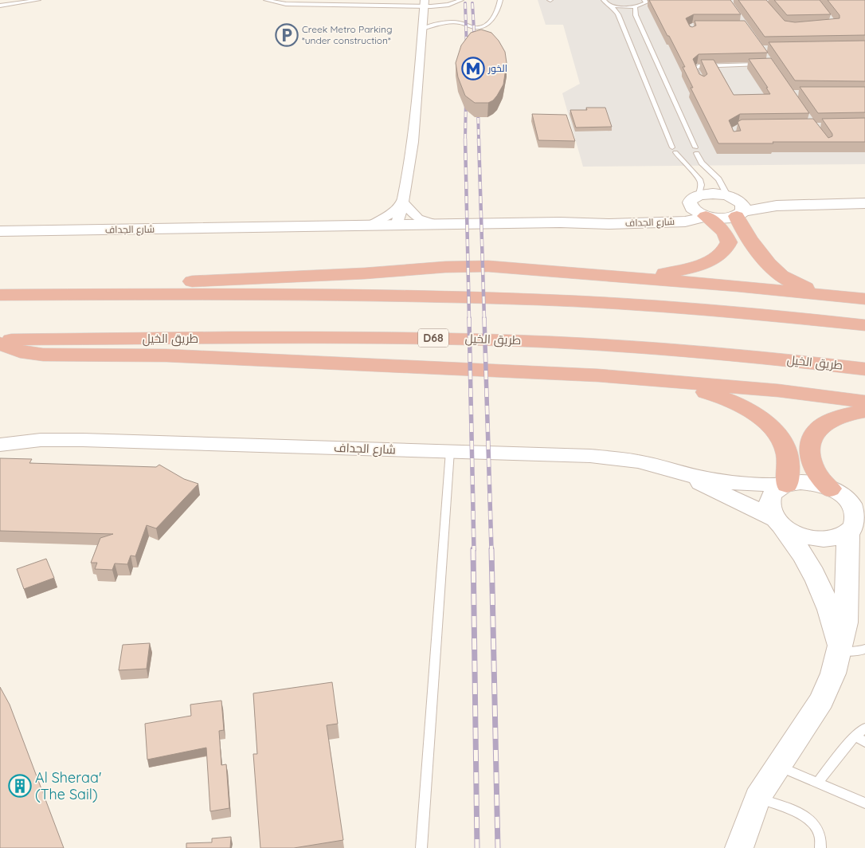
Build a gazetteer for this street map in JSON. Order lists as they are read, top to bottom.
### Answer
{
  "streets": {
    "highway": ["D68", "طريق الخيل"],
    "street": ["شارع الجداف"]
  },
  "places": {
    "parking": ["Creek Metro Parking *under construction*"],
    "metro station": ["الخور"],
    "building": ["Al Sheraa' (The Sail)"]
  }
}
